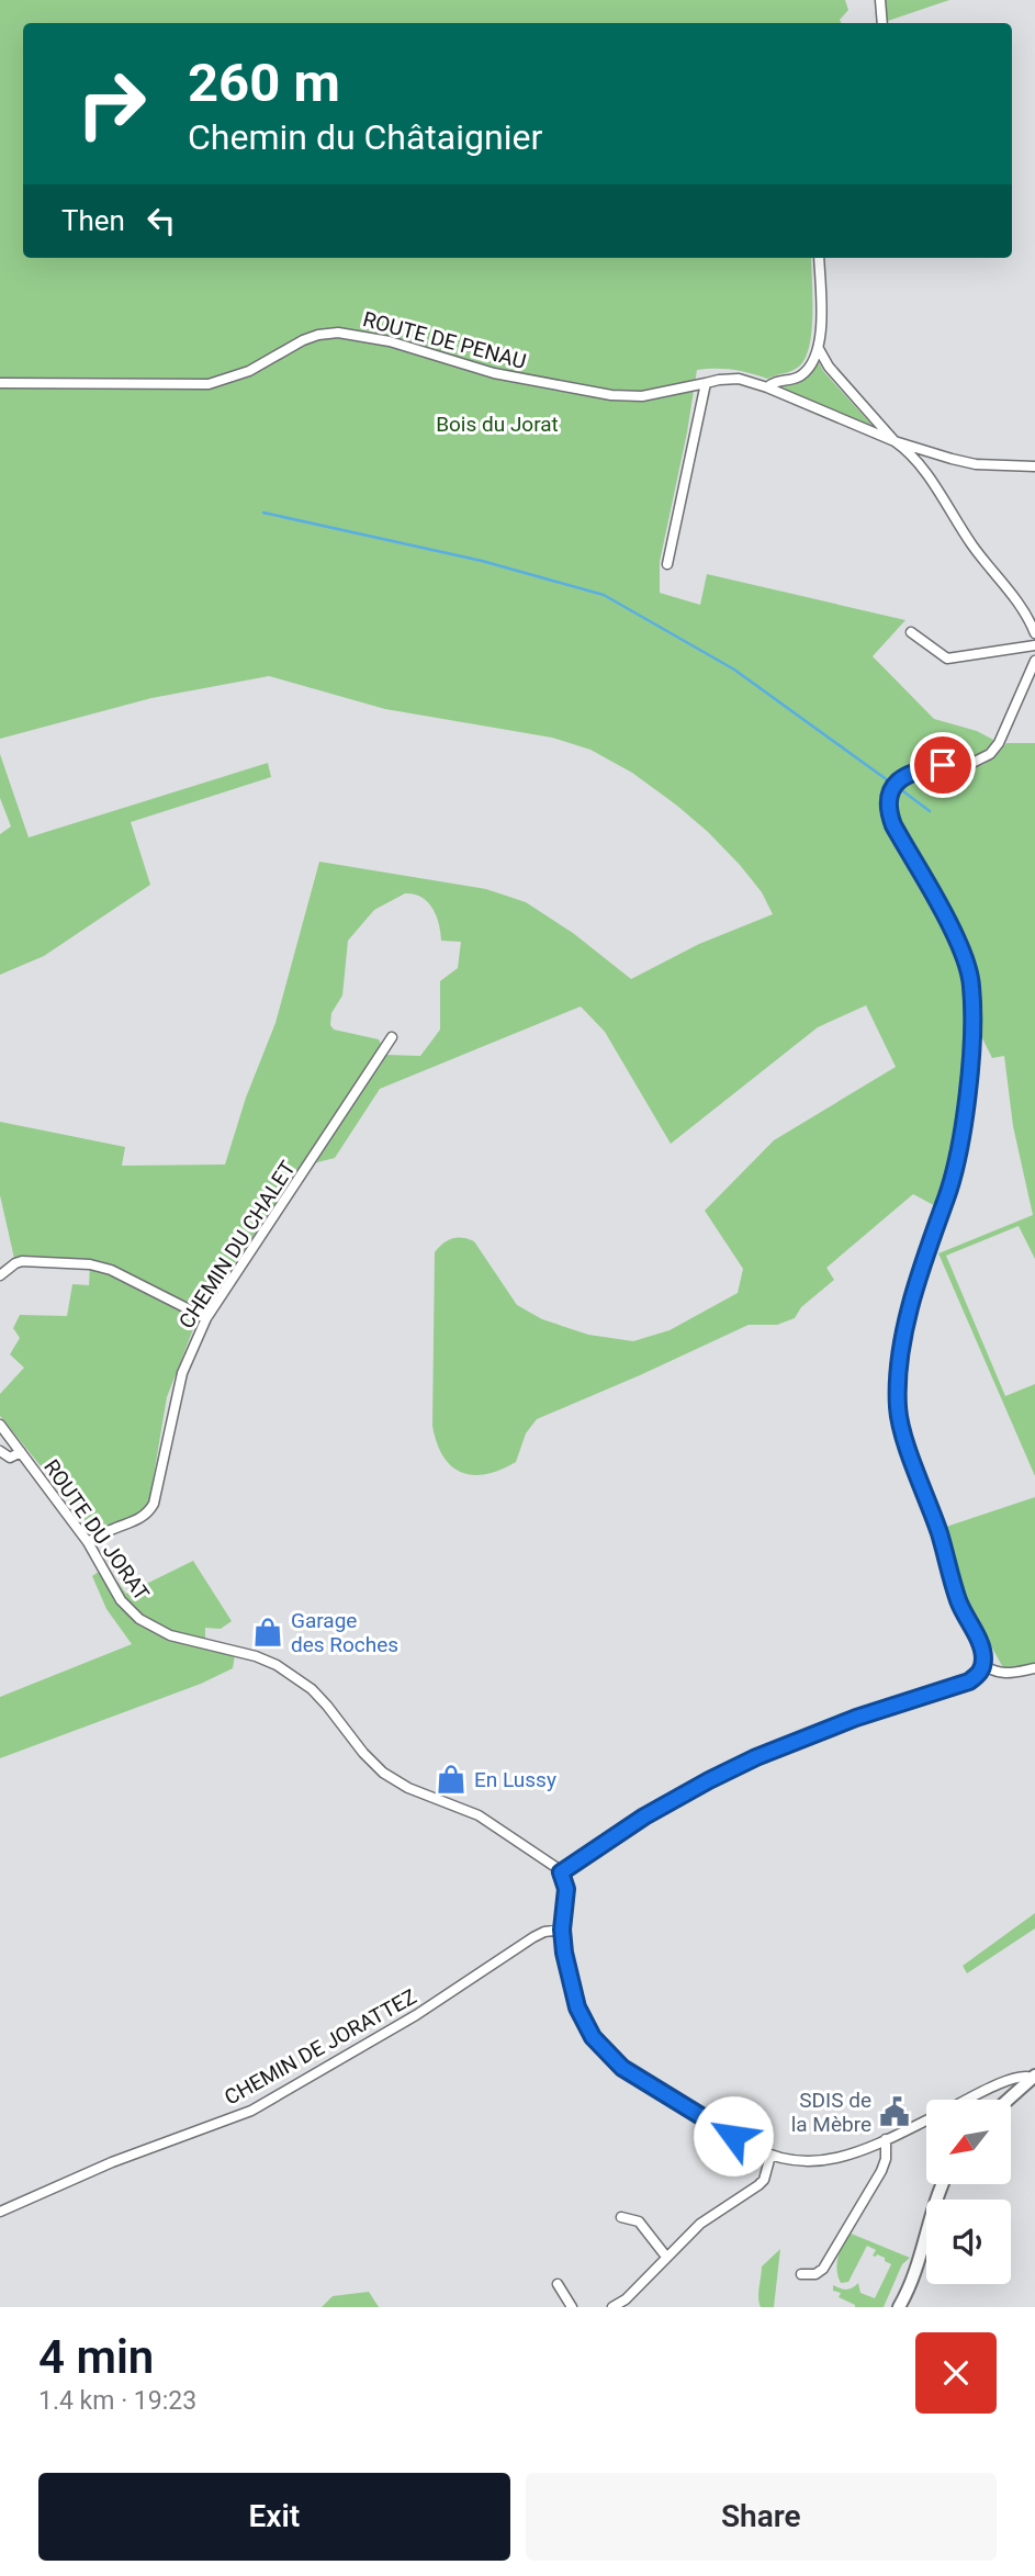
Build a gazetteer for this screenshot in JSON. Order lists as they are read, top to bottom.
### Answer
{
  "streets": {
    "street": [
      "ROUTE DE PENAU",
      "CHEMIN DU CHALET",
      "ROUTE DU JORAT",
      "CHEMIN DE JORATTEZ"
    ]
  },
  "crossings": [
    ["CHEMIN DU CHALET", "ROUTE DU JORAT"]
  ],
  "parks": ["Bois du Jorat"],
  "places": {
    "shop": ["Garage des Roches", "En Lussy"],
    "public building": ["SDIS de la Mèbre"]
  },
  "north": "bottom left",
  "page": {
    "turn": ["260 m", "Chemin du Châtaignier"],
    "then": "Then",
    "heading": ["4 min", "1.4 km · 19:23"],
    "buttons": ["Exit", "Share"]
  }
}
